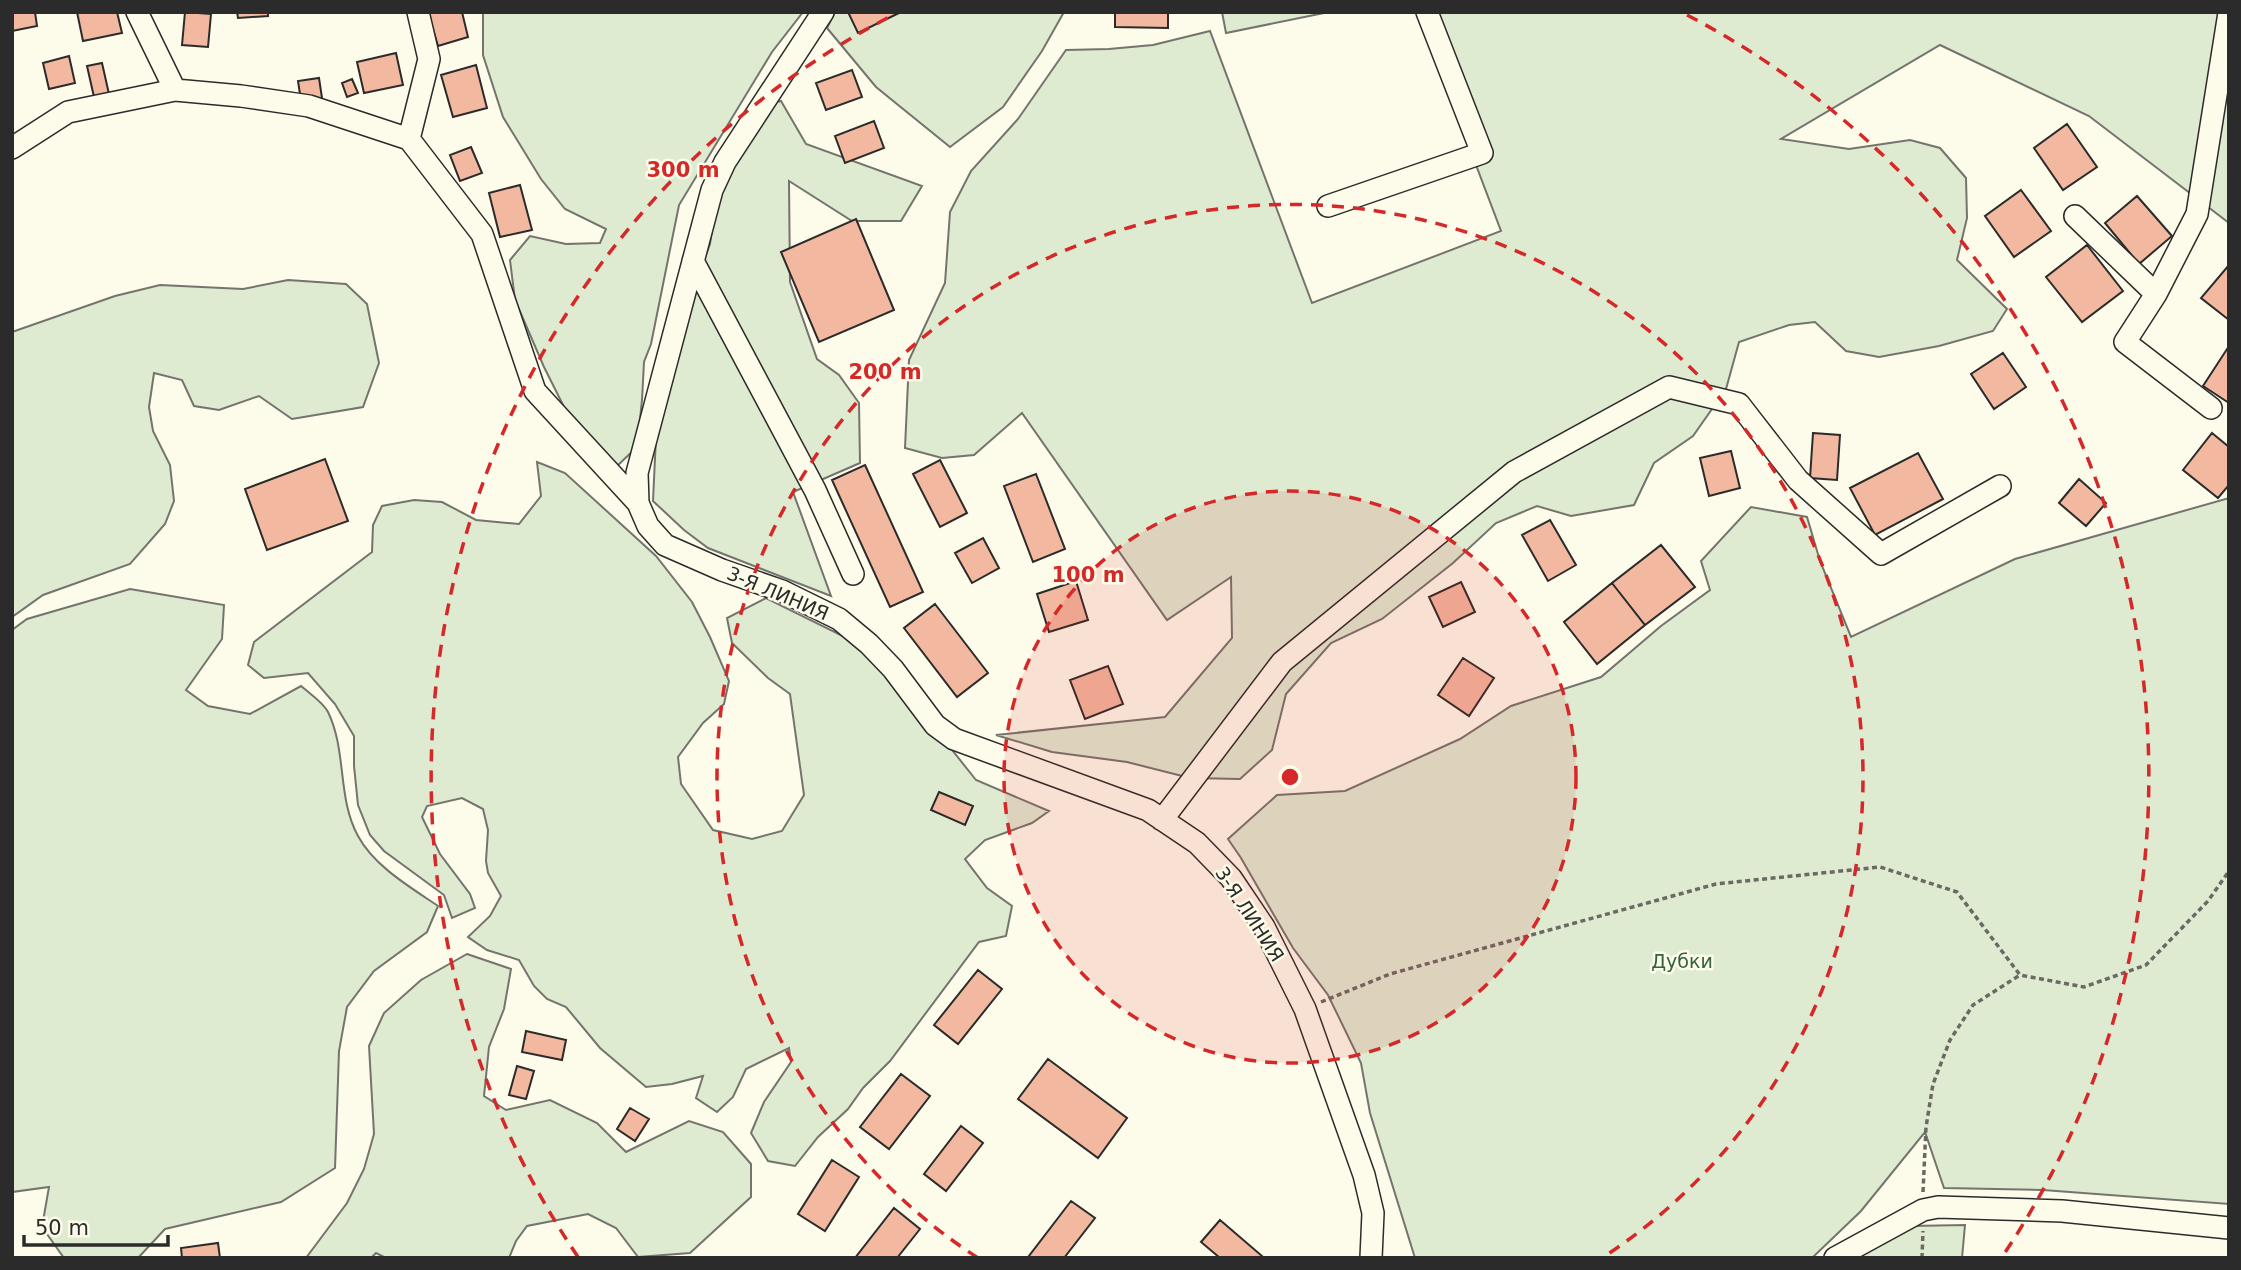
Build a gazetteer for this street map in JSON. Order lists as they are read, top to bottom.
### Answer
{
  "streets": {
    "street": ["3-Я ЛИНИЯ"]
  },
  "parks": ["Дубки"],
  "scale_bar": "50 m",
  "rings": ["300 m", "200 m", "100 m"]
}
